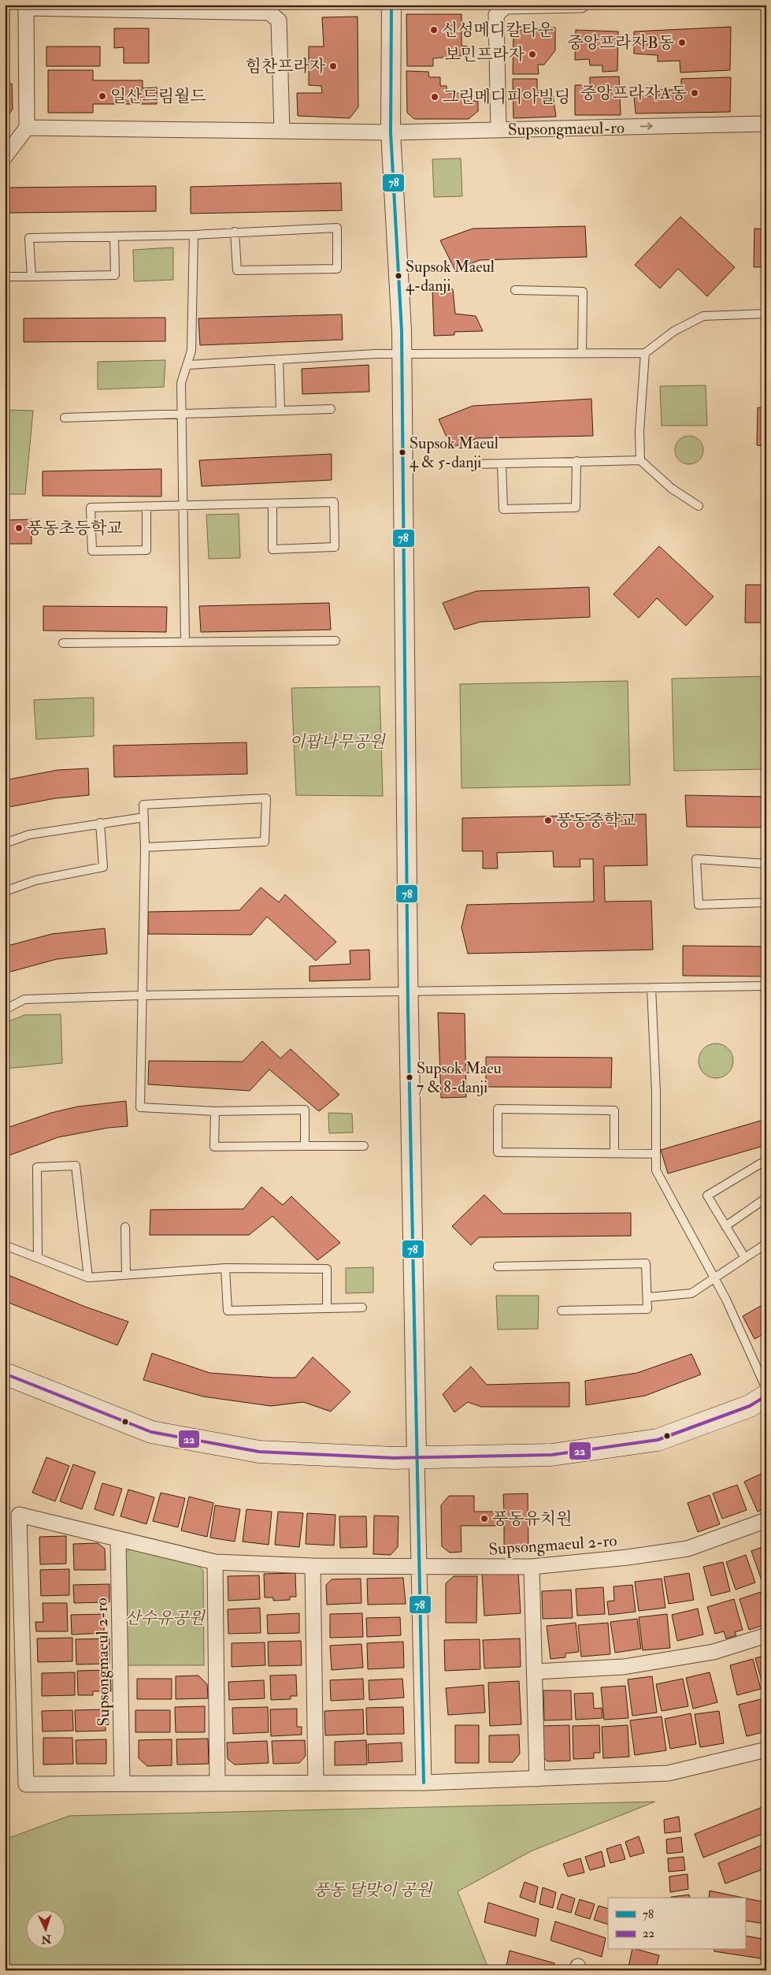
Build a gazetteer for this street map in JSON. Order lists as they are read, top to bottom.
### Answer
{
  "streets": {
    "street": ["Supsongmaeul-ro", "Supsongmaeul 2-ro"]
  },
  "one_way": ["Supsongmaeul-ro"],
  "parks": ["이팝나무공원", "산수유공원", "풍동 달맞이 공원"],
  "places": [
    "신성메디칼타운",
    "중앙프라자B동",
    "보민프라자",
    "힘찬프라자",
    "중앙프라자A동",
    "일산드림월드",
    "그린메디피아빌딩",
    "Supsok Maeul 4-danji",
    "Supsok Maeul 4 & 5-danji",
    "풍동초등학교",
    "풍동중학교",
    "Supsok Maeu 7 & 8-danji",
    "풍동유치원"
  ],
  "lines": ["transit line 78", "transit line 22"],
  "legend": ["78", "22"],
  "north": "bottom"
}
